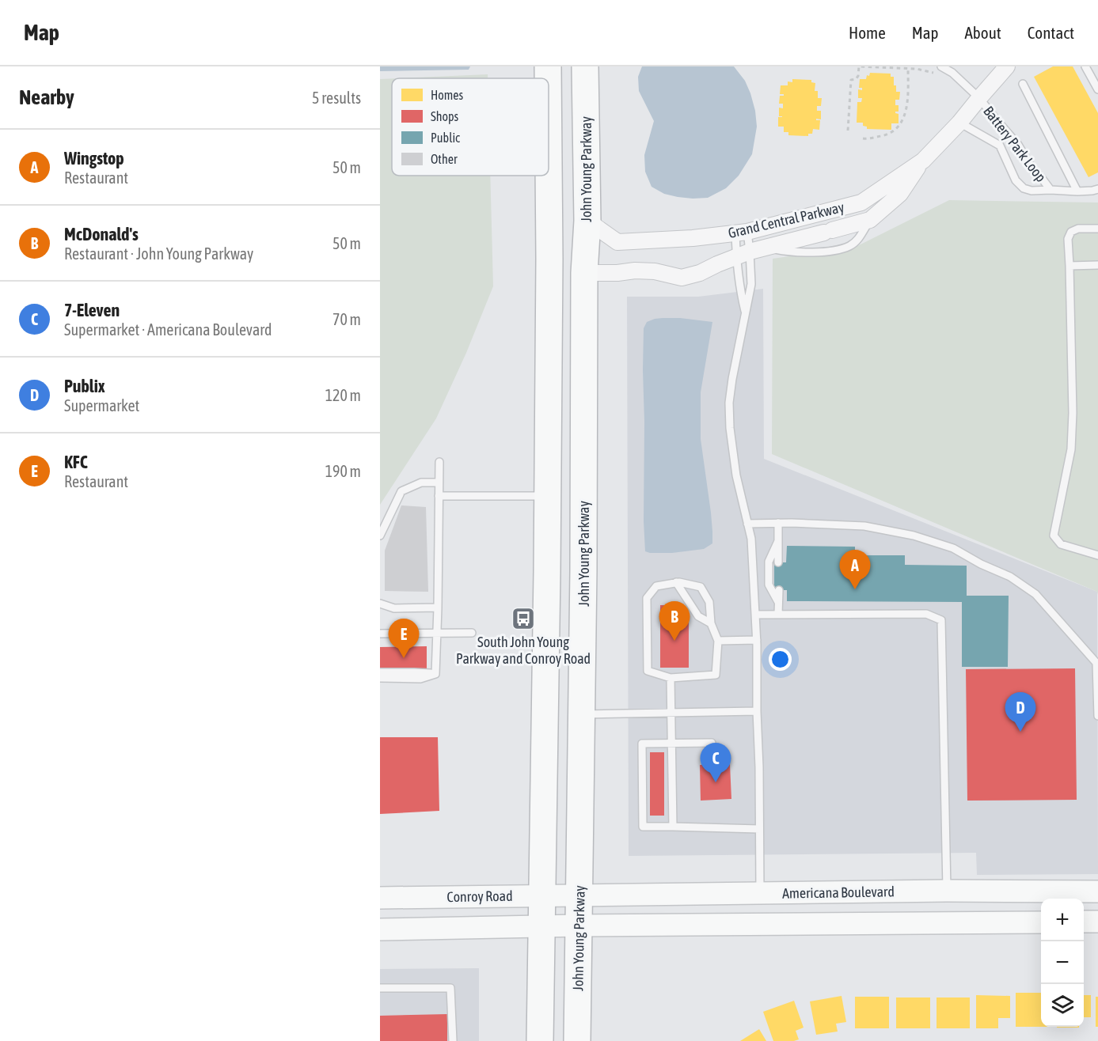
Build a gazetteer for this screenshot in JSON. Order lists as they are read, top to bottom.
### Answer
{
  "streets": {
    "highway": ["John Young Parkway"],
    "main road": ["Americana Boulevard", "Conroy Road"],
    "street": ["Grand Central Parkway"],
    "lane": ["Battery Park Loop"]
  },
  "crossings": [
    ["Battery Park Loop", "Grand Central Parkway"],
    ["John Young Parkway", "Grand Central Parkway"],
    ["John Young Parkway", "Americana Boulevard"],
    ["John Young Parkway", "Conroy Road"],
    ["Americana Boulevard", "Conroy Road"]
  ],
  "places": {
    "bus stop": ["South John Young Parkway and Conroy Road"]
  },
  "legend": [
    "Homes",
    "Shops",
    "Public",
    "Other"
  ],
  "page": {
    "header": "Map",
    "nav": [
      "Home",
      "Map",
      "About",
      "Contact"
    ],
    "heading": ["Nearby", "5 results"],
    "list": [
      {
        "mark": "A",
        "name": "Wingstop",
        "note": "Restaurant",
        "value": "50 m"
      },
      {
        "mark": "B",
        "name": "McDonald's",
        "note": "Restaurant · John Young Parkway",
        "value": "50 m"
      },
      {
        "mark": "C",
        "name": "7-Eleven",
        "note": "Supermarket · Americana Boulevard",
        "value": "70 m"
      },
      {
        "mark": "D",
        "name": "Publix",
        "note": "Supermarket",
        "value": "120 m"
      },
      {
        "mark": "E",
        "name": "KFC",
        "note": "Restaurant",
        "value": "190 m"
      }
    ],
    "pins": [
      "A",
      "B",
      "E",
      "D",
      "C"
    ],
    "map_buttons": ["+", "−"]
  }
}
